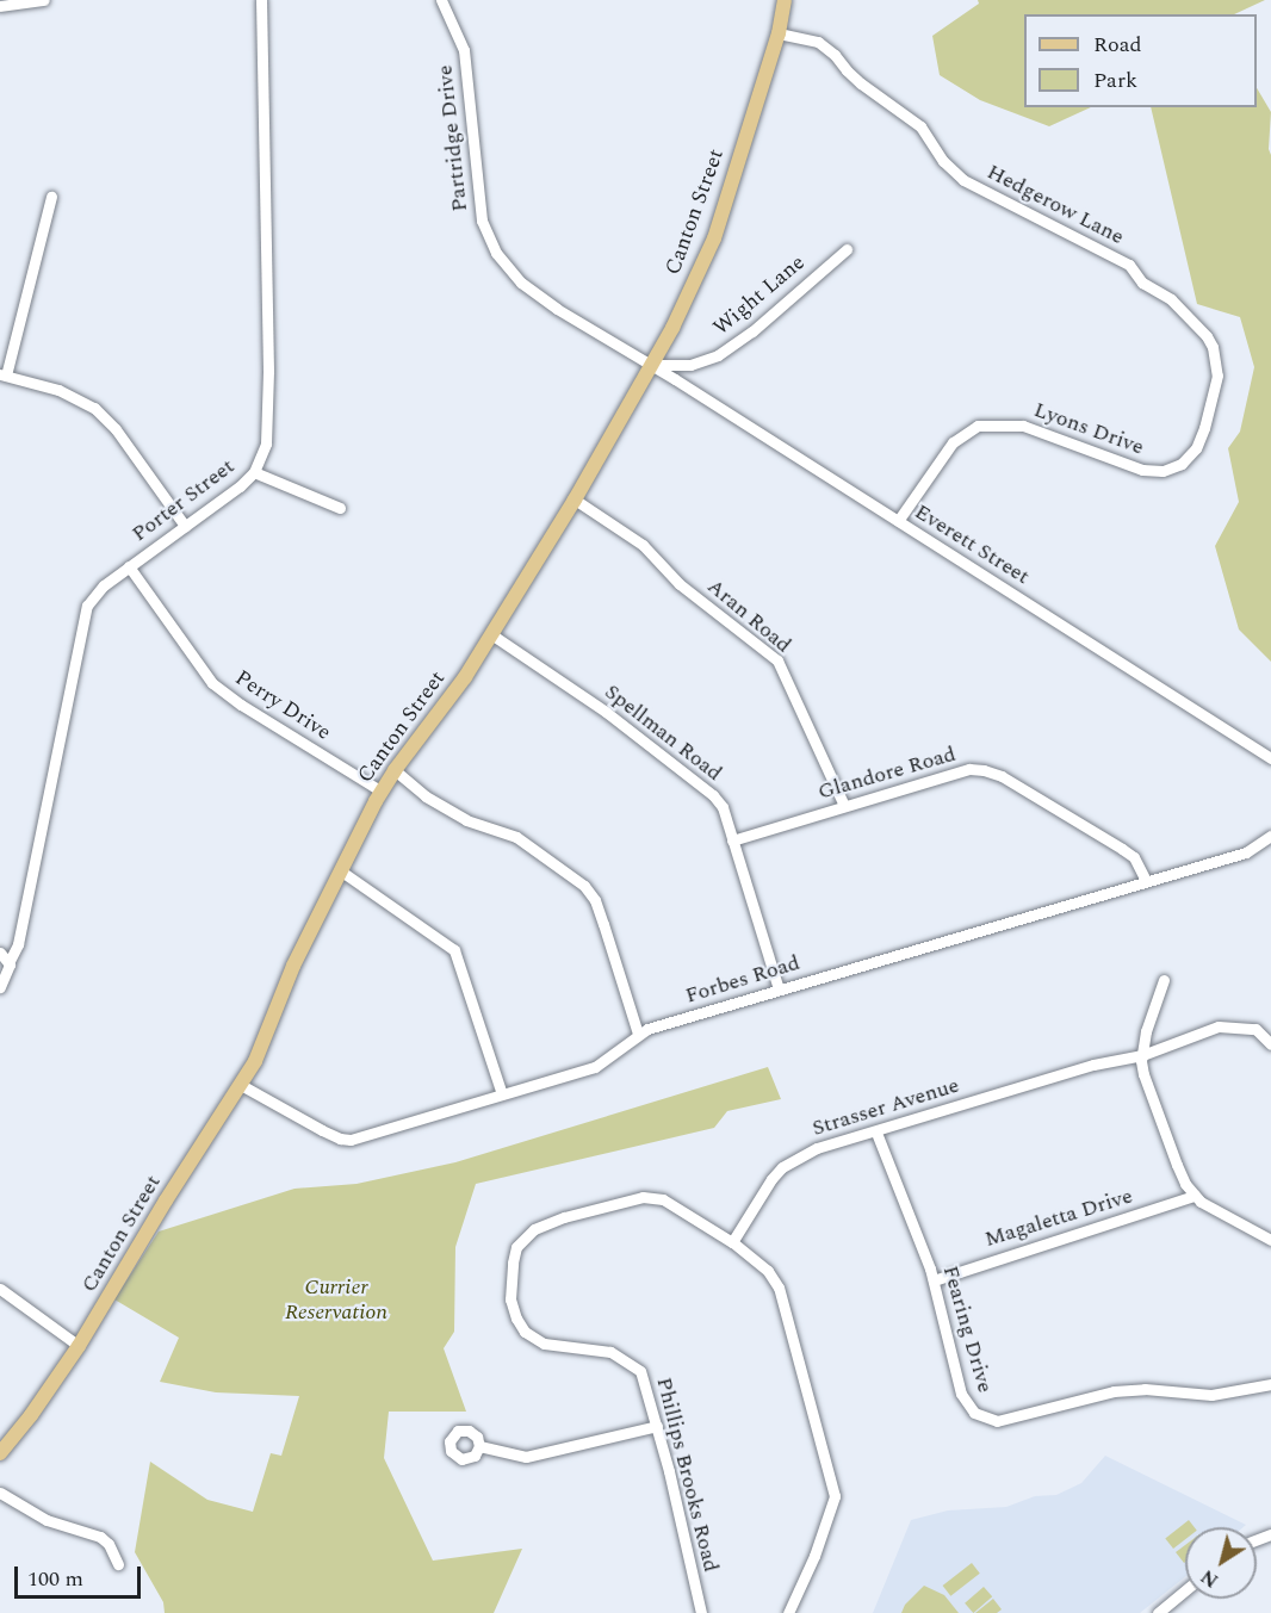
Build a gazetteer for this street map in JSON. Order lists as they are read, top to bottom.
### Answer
{
  "streets": {
    "main road": ["Canton Street"],
    "street": [
      "Partridge Drive",
      "Hedgerow Lane",
      "Wight Lane",
      "Lyons Drive",
      "Porter Street",
      "Everett Street",
      "Aran Road",
      "Perry Drive",
      "Spellman Road",
      "Glandore Road",
      "Forbes Road",
      "Strasser Avenue",
      "Magaletta Drive",
      "Fearing Drive",
      "Phillips Brooks Road"
    ]
  },
  "crossings": [
    ["Partridge Drive", "Canton Street"],
    ["Partridge Drive", "Wight Lane"],
    ["Partridge Drive", "Everett Street"],
    ["Hedgerow Lane", "Canton Street"],
    ["Hedgerow Lane", "Lyons Drive"],
    ["Canton Street", "Wight Lane"],
    ["Canton Street", "Everett Street"],
    ["Canton Street", "Aran Road"],
    ["Canton Street", "Perry Drive"],
    ["Canton Street", "Spellman Road"],
    ["Canton Street", "Forbes Road"],
    ["Wight Lane", "Everett Street"],
    ["Lyons Drive", "Everett Street"],
    ["Porter Street", "Perry Drive"],
    ["Aran Road", "Glandore Road"],
    ["Spellman Road", "Glandore Road"],
    ["Spellman Road", "Forbes Road"],
    ["Glandore Road", "Forbes Road"],
    ["Strasser Avenue", "Fearing Drive"],
    ["Strasser Avenue", "Phillips Brooks Road"],
    ["Magaletta Drive", "Fearing Drive"]
  ],
  "parks": ["Currier Reservation"],
  "legend": ["Road", "Park"],
  "scale_bar": "100 m",
  "north": "bottom left"
}
